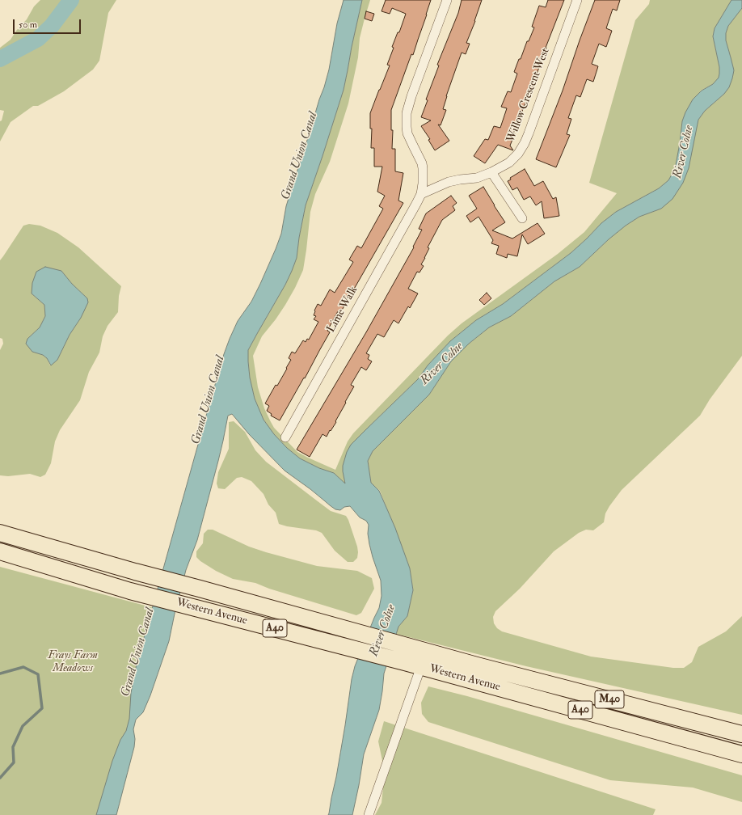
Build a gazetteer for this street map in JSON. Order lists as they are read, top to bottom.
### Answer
{
  "streets": {
    "highway": ["Western Avenue", "A40", "M40"],
    "street": ["Willow Crescent West", "Lime Walk"]
  },
  "crossings": [
    ["Willow Crescent West", "Lime Walk"],
    ["Western Avenue", "A40"],
    ["Western Avenue", "M40"],
    ["A40", "M40"]
  ],
  "water": ["River Colne", "Grand Union Canal"],
  "parks": ["Frays Farm Meadows"],
  "scale_bar": "50 m"
}
